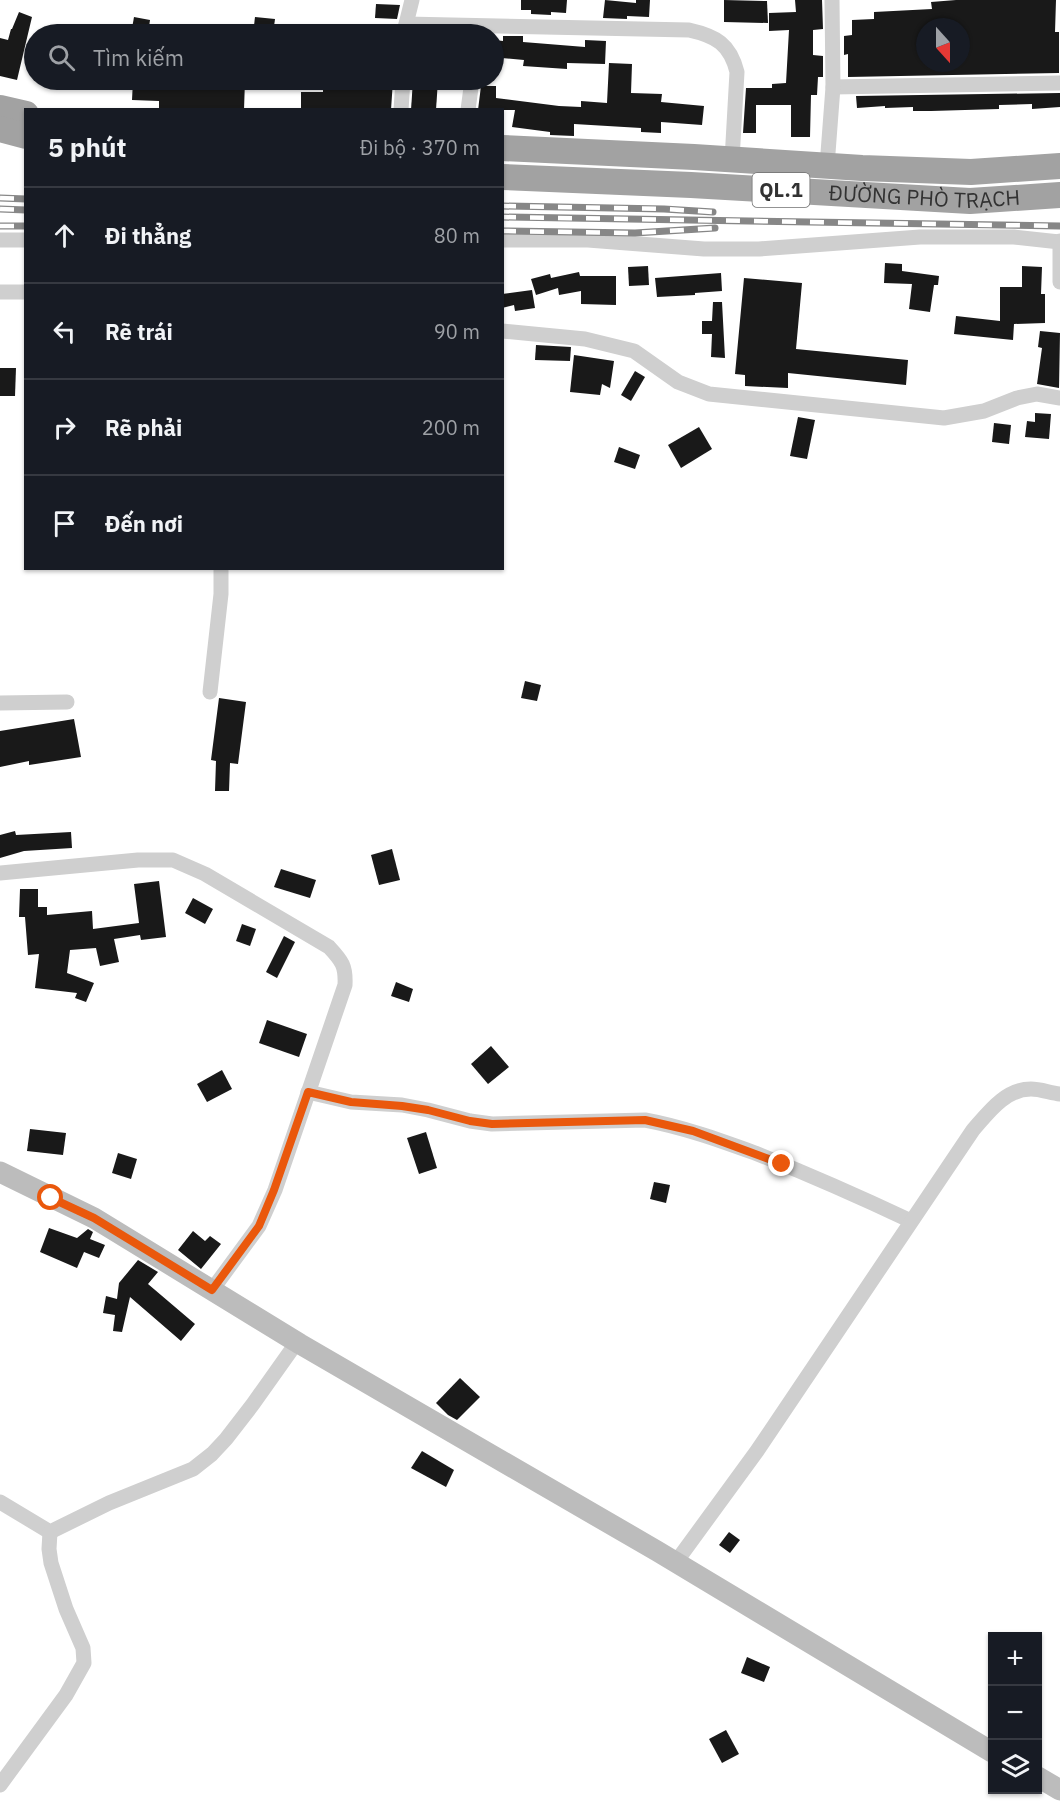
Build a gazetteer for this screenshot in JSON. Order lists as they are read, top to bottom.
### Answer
{
  "streets": {
    "highway": ["QL.1", "ĐƯỜNG PHÒ TRẠCH"]
  },
  "north": "bottom",
  "page": {
    "search": "Tìm kiếm",
    "heading": ["5 phút", "Đi bộ · 370 m"],
    "list": [
      ["Đi thẳng", "80 m"],
      ["Rẽ trái", "90 m"],
      ["Rẽ phải", "200 m"],
      "Đến nơi"
    ],
    "map_buttons": ["+", "−"]
  }
}
